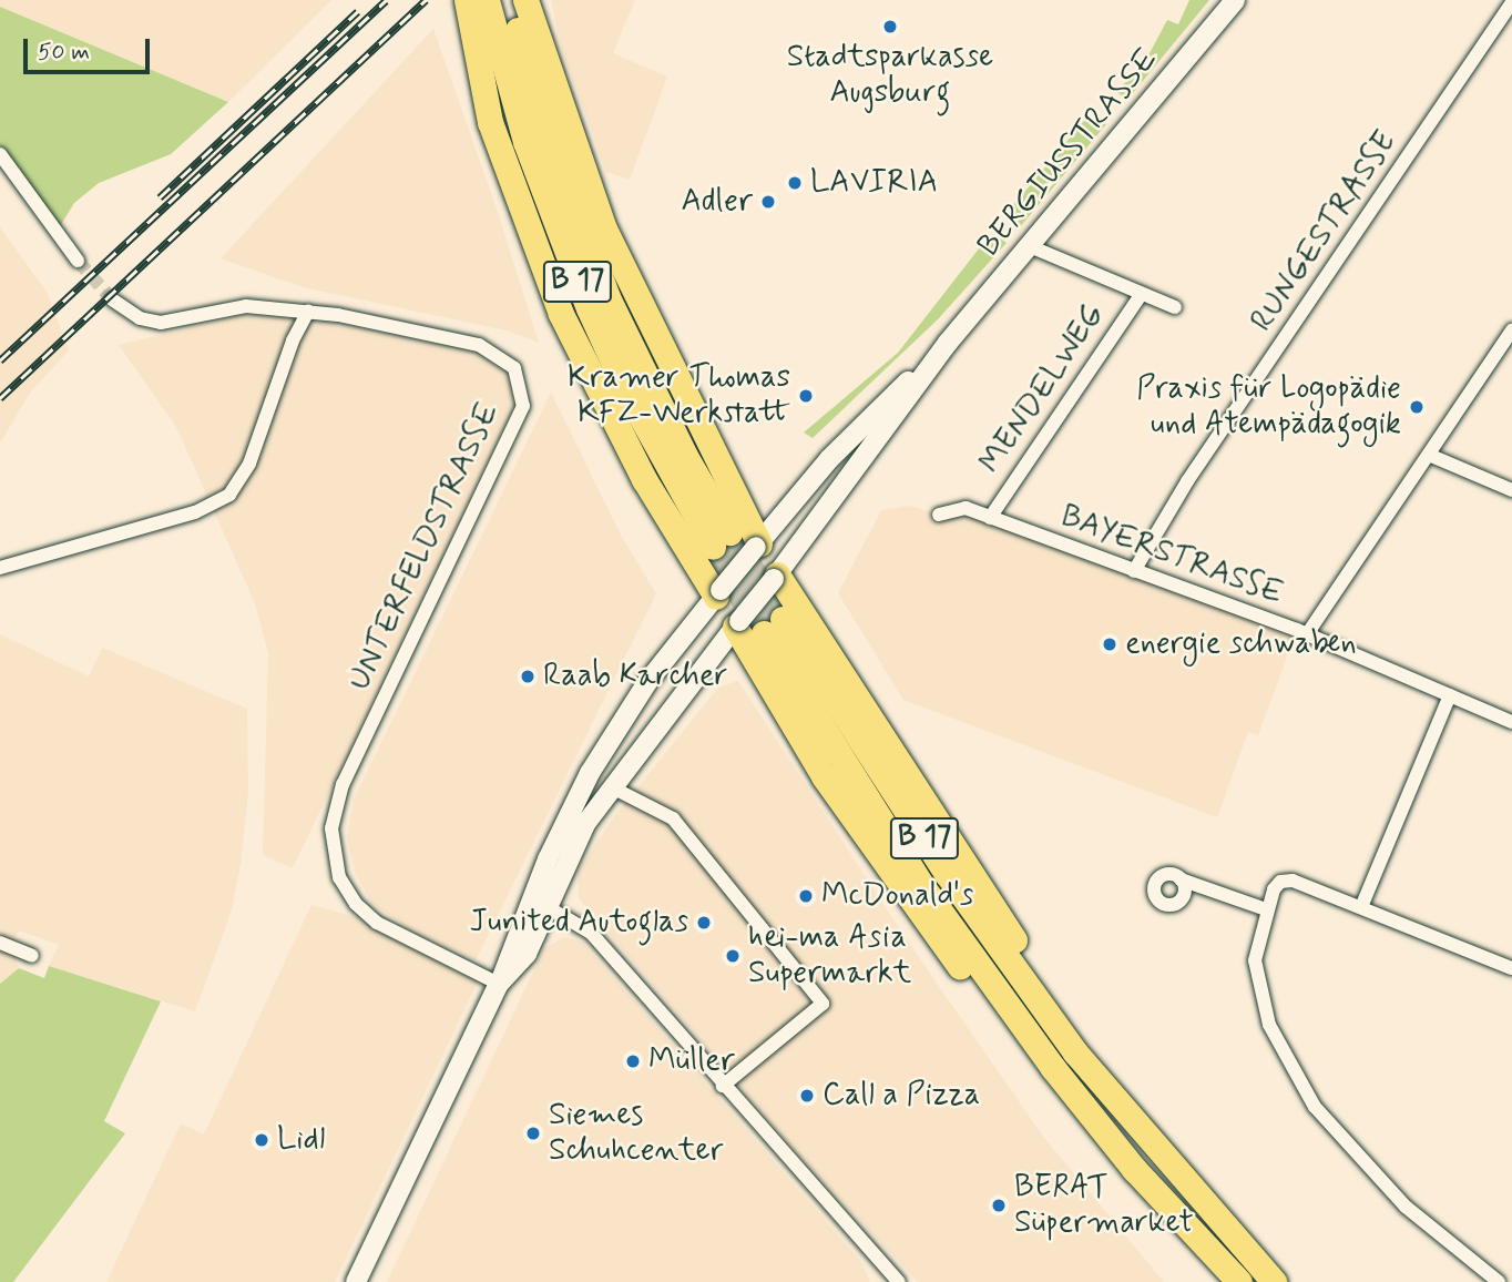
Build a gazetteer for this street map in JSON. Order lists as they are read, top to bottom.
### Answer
{
  "streets": {
    "highway": ["B 17"],
    "main road": ["BERGIUSSTRASSE"],
    "street": [
      "RUNGESTRASSE",
      "MENDELWEG",
      "UNTERFELDSTRASSE",
      "BAYERSTRASSE"
    ]
  },
  "crossings": [
    ["BERGIUSSTRASSE", "MENDELWEG"],
    ["RUNGESTRASSE", "BAYERSTRASSE"],
    ["MENDELWEG", "BAYERSTRASSE"]
  ],
  "places": [
    "Stadtsparkasse Augsburg",
    "LAVIRIA",
    "Adler",
    "Kramer Thomas KFZ-Werkstatt",
    "Praxis für Logopädie und Atempädagogik",
    "energie schwaben",
    "Raab Karcher",
    "McDonald's",
    "Junited Autoglas",
    "hei-ma Asia Supermarkt",
    "Müller",
    "Call a Pizza",
    "Siemes Schuhcenter",
    "Lidl",
    "BERAT Süpermarket"
  ],
  "scale_bar": "50 m"
}
